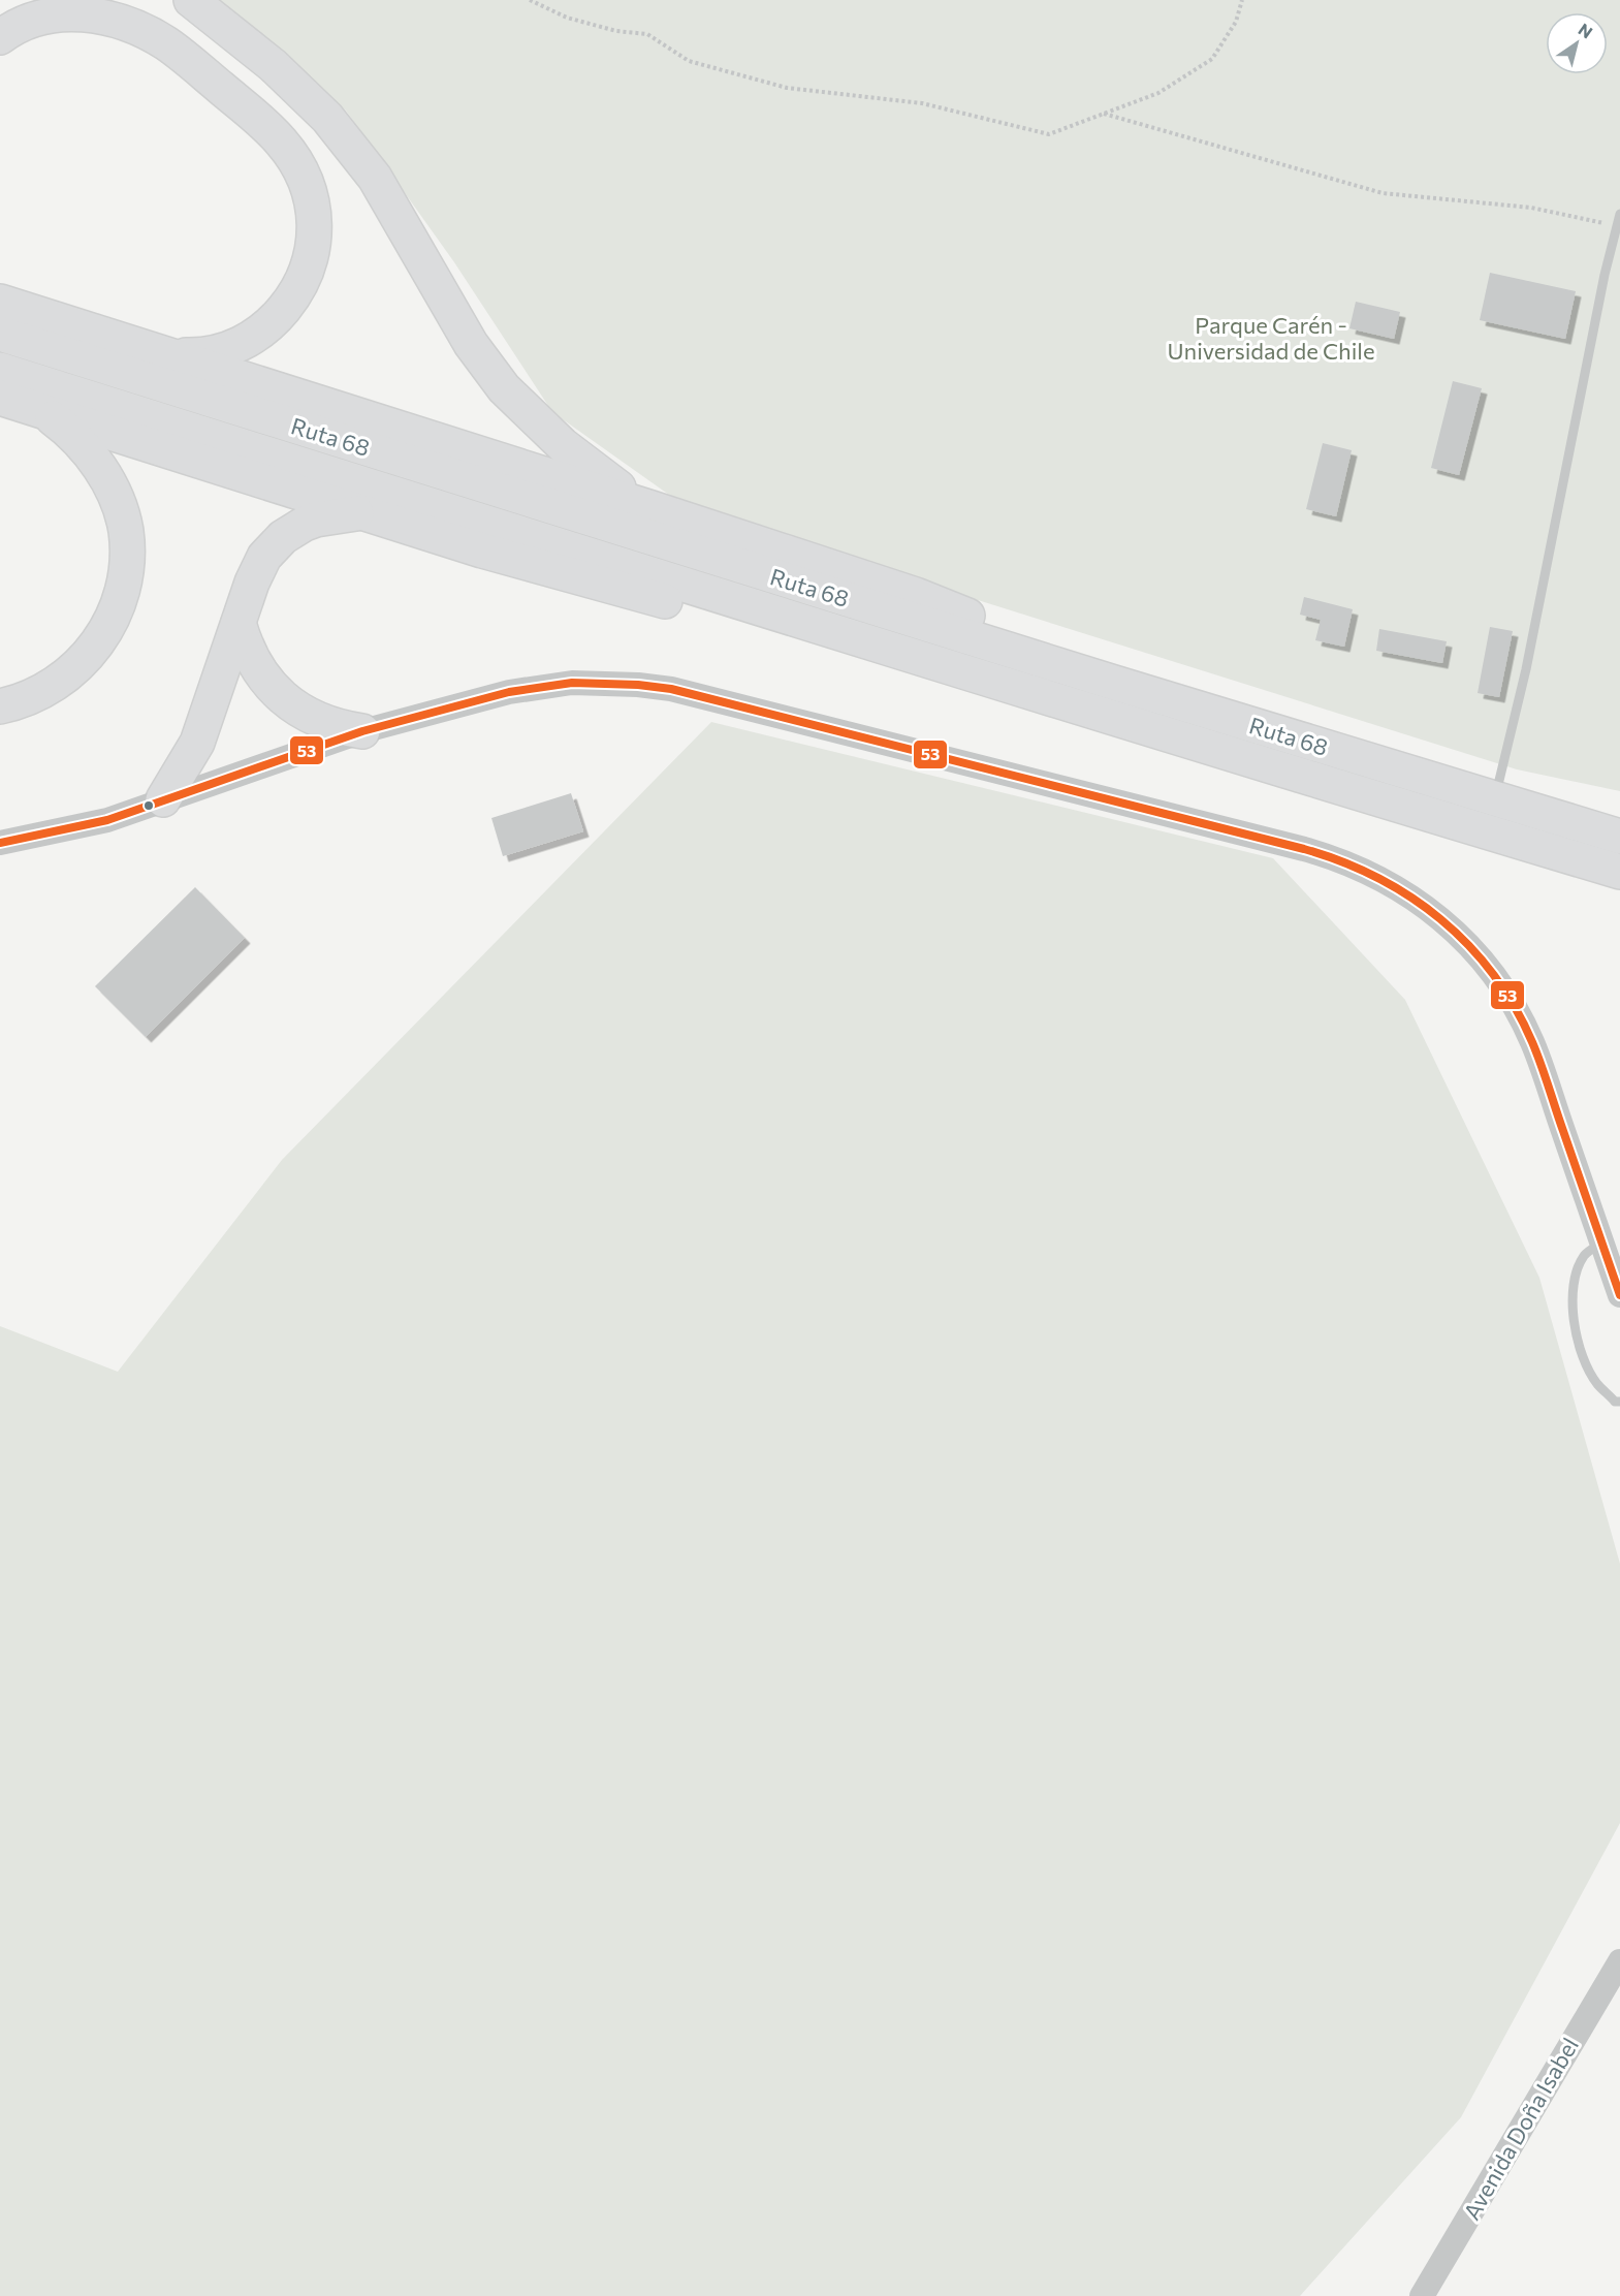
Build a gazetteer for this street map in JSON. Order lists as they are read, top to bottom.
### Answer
{
  "streets": {
    "highway": ["Ruta 68"],
    "street": ["Avenida Doña Isabel"]
  },
  "parks": ["Parque Carén - Universidad de Chile"],
  "lines": ["transit line 53"],
  "north": "top right"
}
